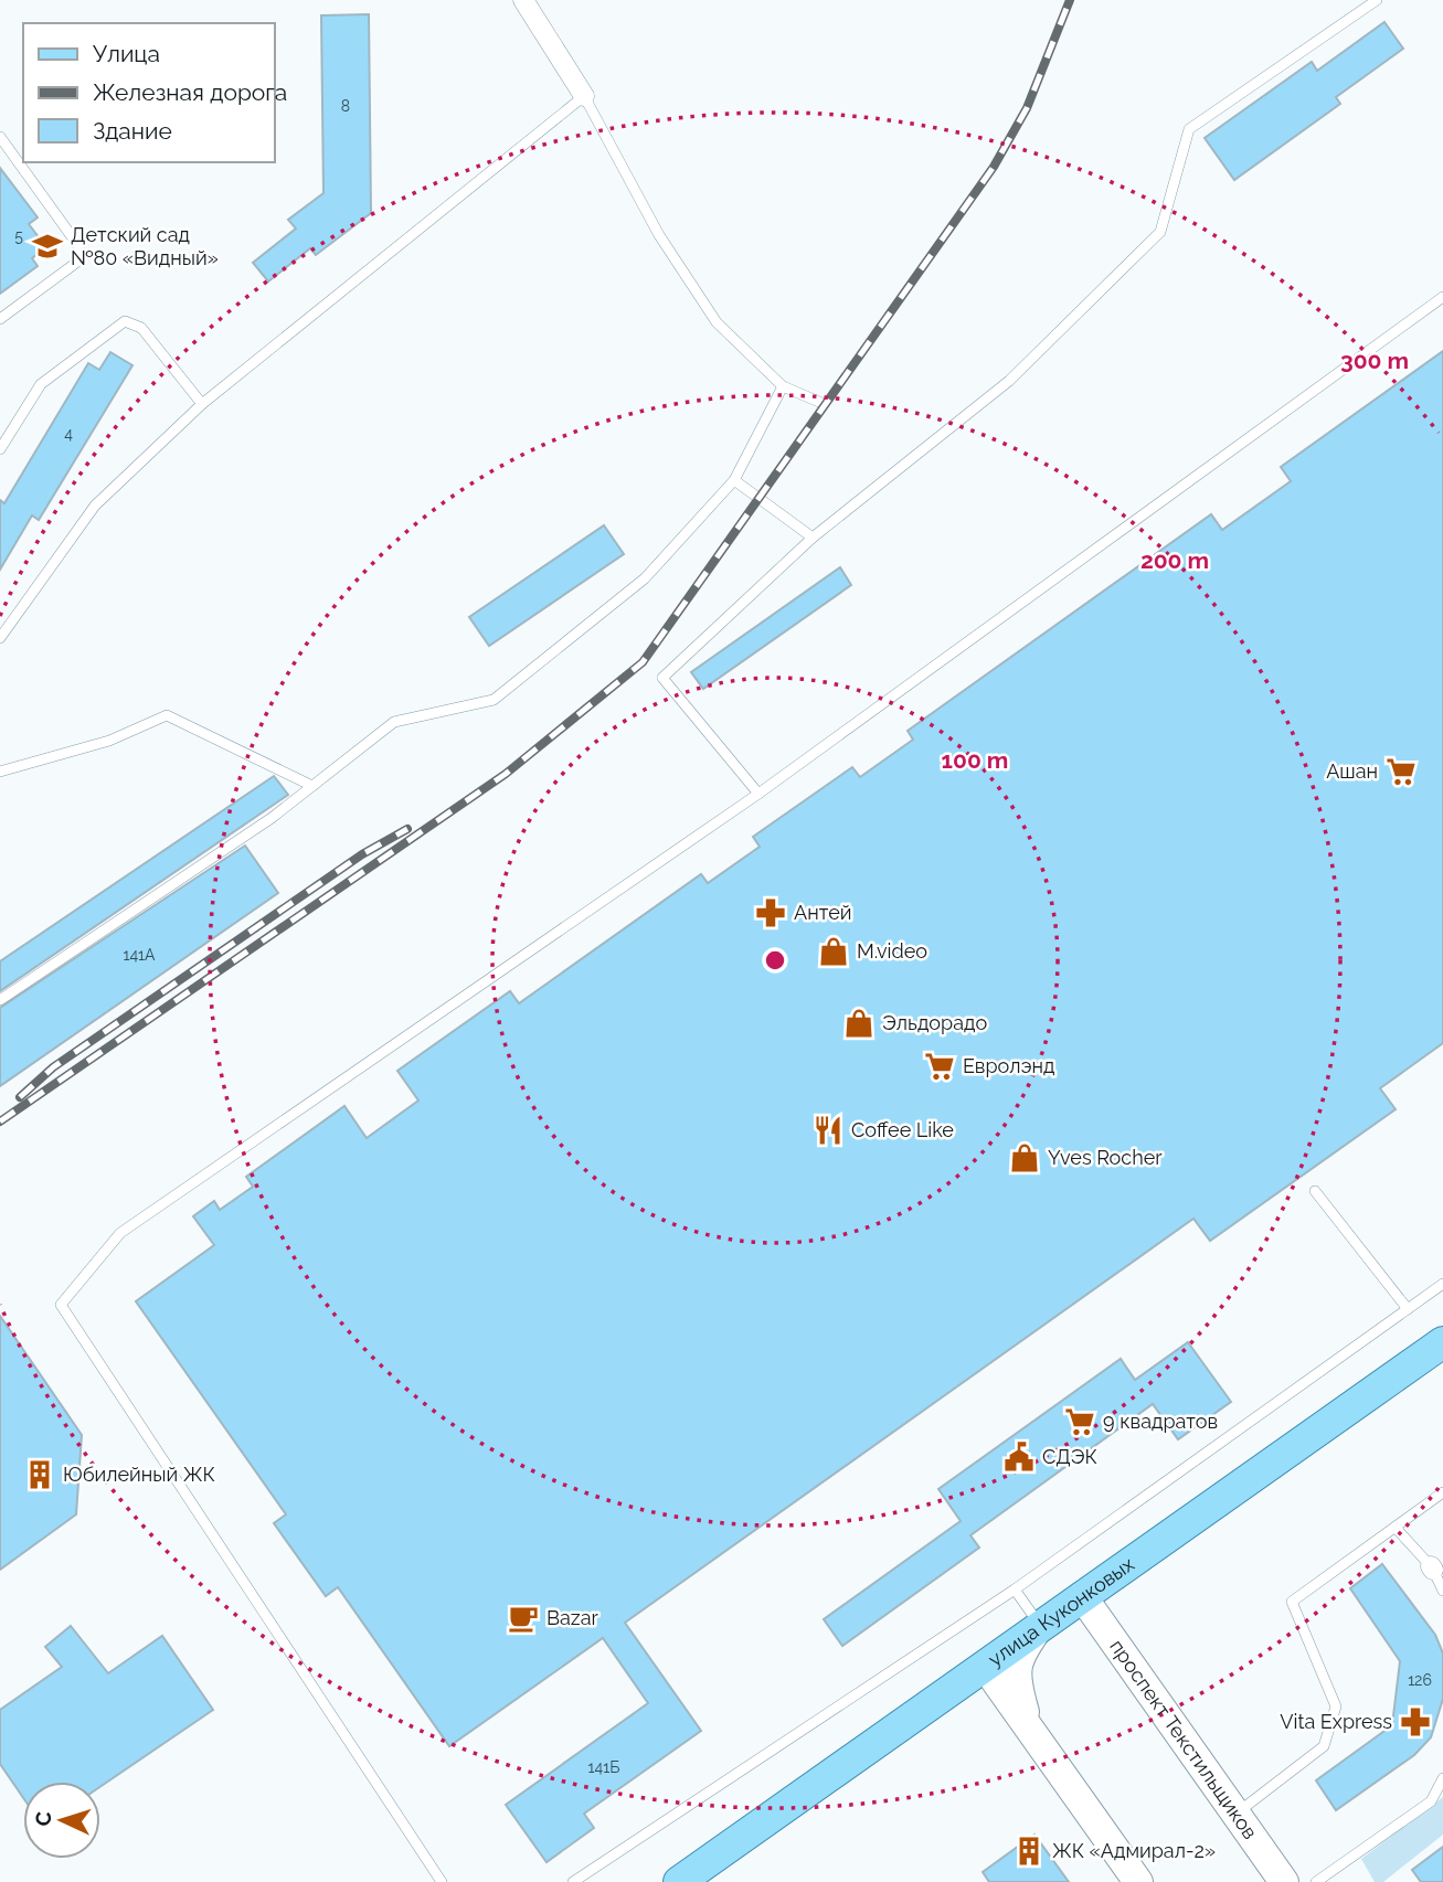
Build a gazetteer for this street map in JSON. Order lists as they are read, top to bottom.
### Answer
{
  "streets": {
    "main road": ["улица Куконковых", "проспект Текстильщиков"]
  },
  "crossings": [
    ["улица Куконковых", "проспект Текстильщиков"]
  ],
  "places": {
    "school or university": ["Детский сад №80 «Видный»"],
    "supermarket": ["Ашан", "Евролэнд", "9 квадратов"],
    "pharmacy": ["Антей", "Vita Express"],
    "shop": ["M.video", "Эльдорадо", "Yves Rocher"],
    "restaurant": ["Coffee Like"],
    "public building": ["СДЭК"],
    "building": ["Юбилейный ЖК", "ЖК «Адмирал-2»"],
    "cafe": ["Bazar"]
  },
  "house_numbers": [
    "8",
    "5",
    "4",
    "141А",
    "126",
    "141Б"
  ],
  "legend": ["Улица", "Железная дорога", "Здание"],
  "north": "left",
  "rings": ["300 m", "200 m", "100 m"]
}
